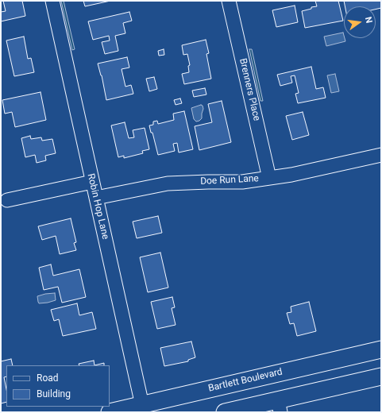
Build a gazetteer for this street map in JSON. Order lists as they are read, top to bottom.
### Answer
{
  "streets": {
    "main road": ["Bartlett Boulevard"],
    "street": ["Brenners Place", "Doe Run Lane", "Robin Hop Lane"]
  },
  "crossings": [
    ["Brenners Place", "Doe Run Lane"],
    ["Doe Run Lane", "Robin Hop Lane"],
    ["Robin Hop Lane", "Bartlett Boulevard"]
  ],
  "legend": ["Road", "Building"],
  "north": "right"
}
